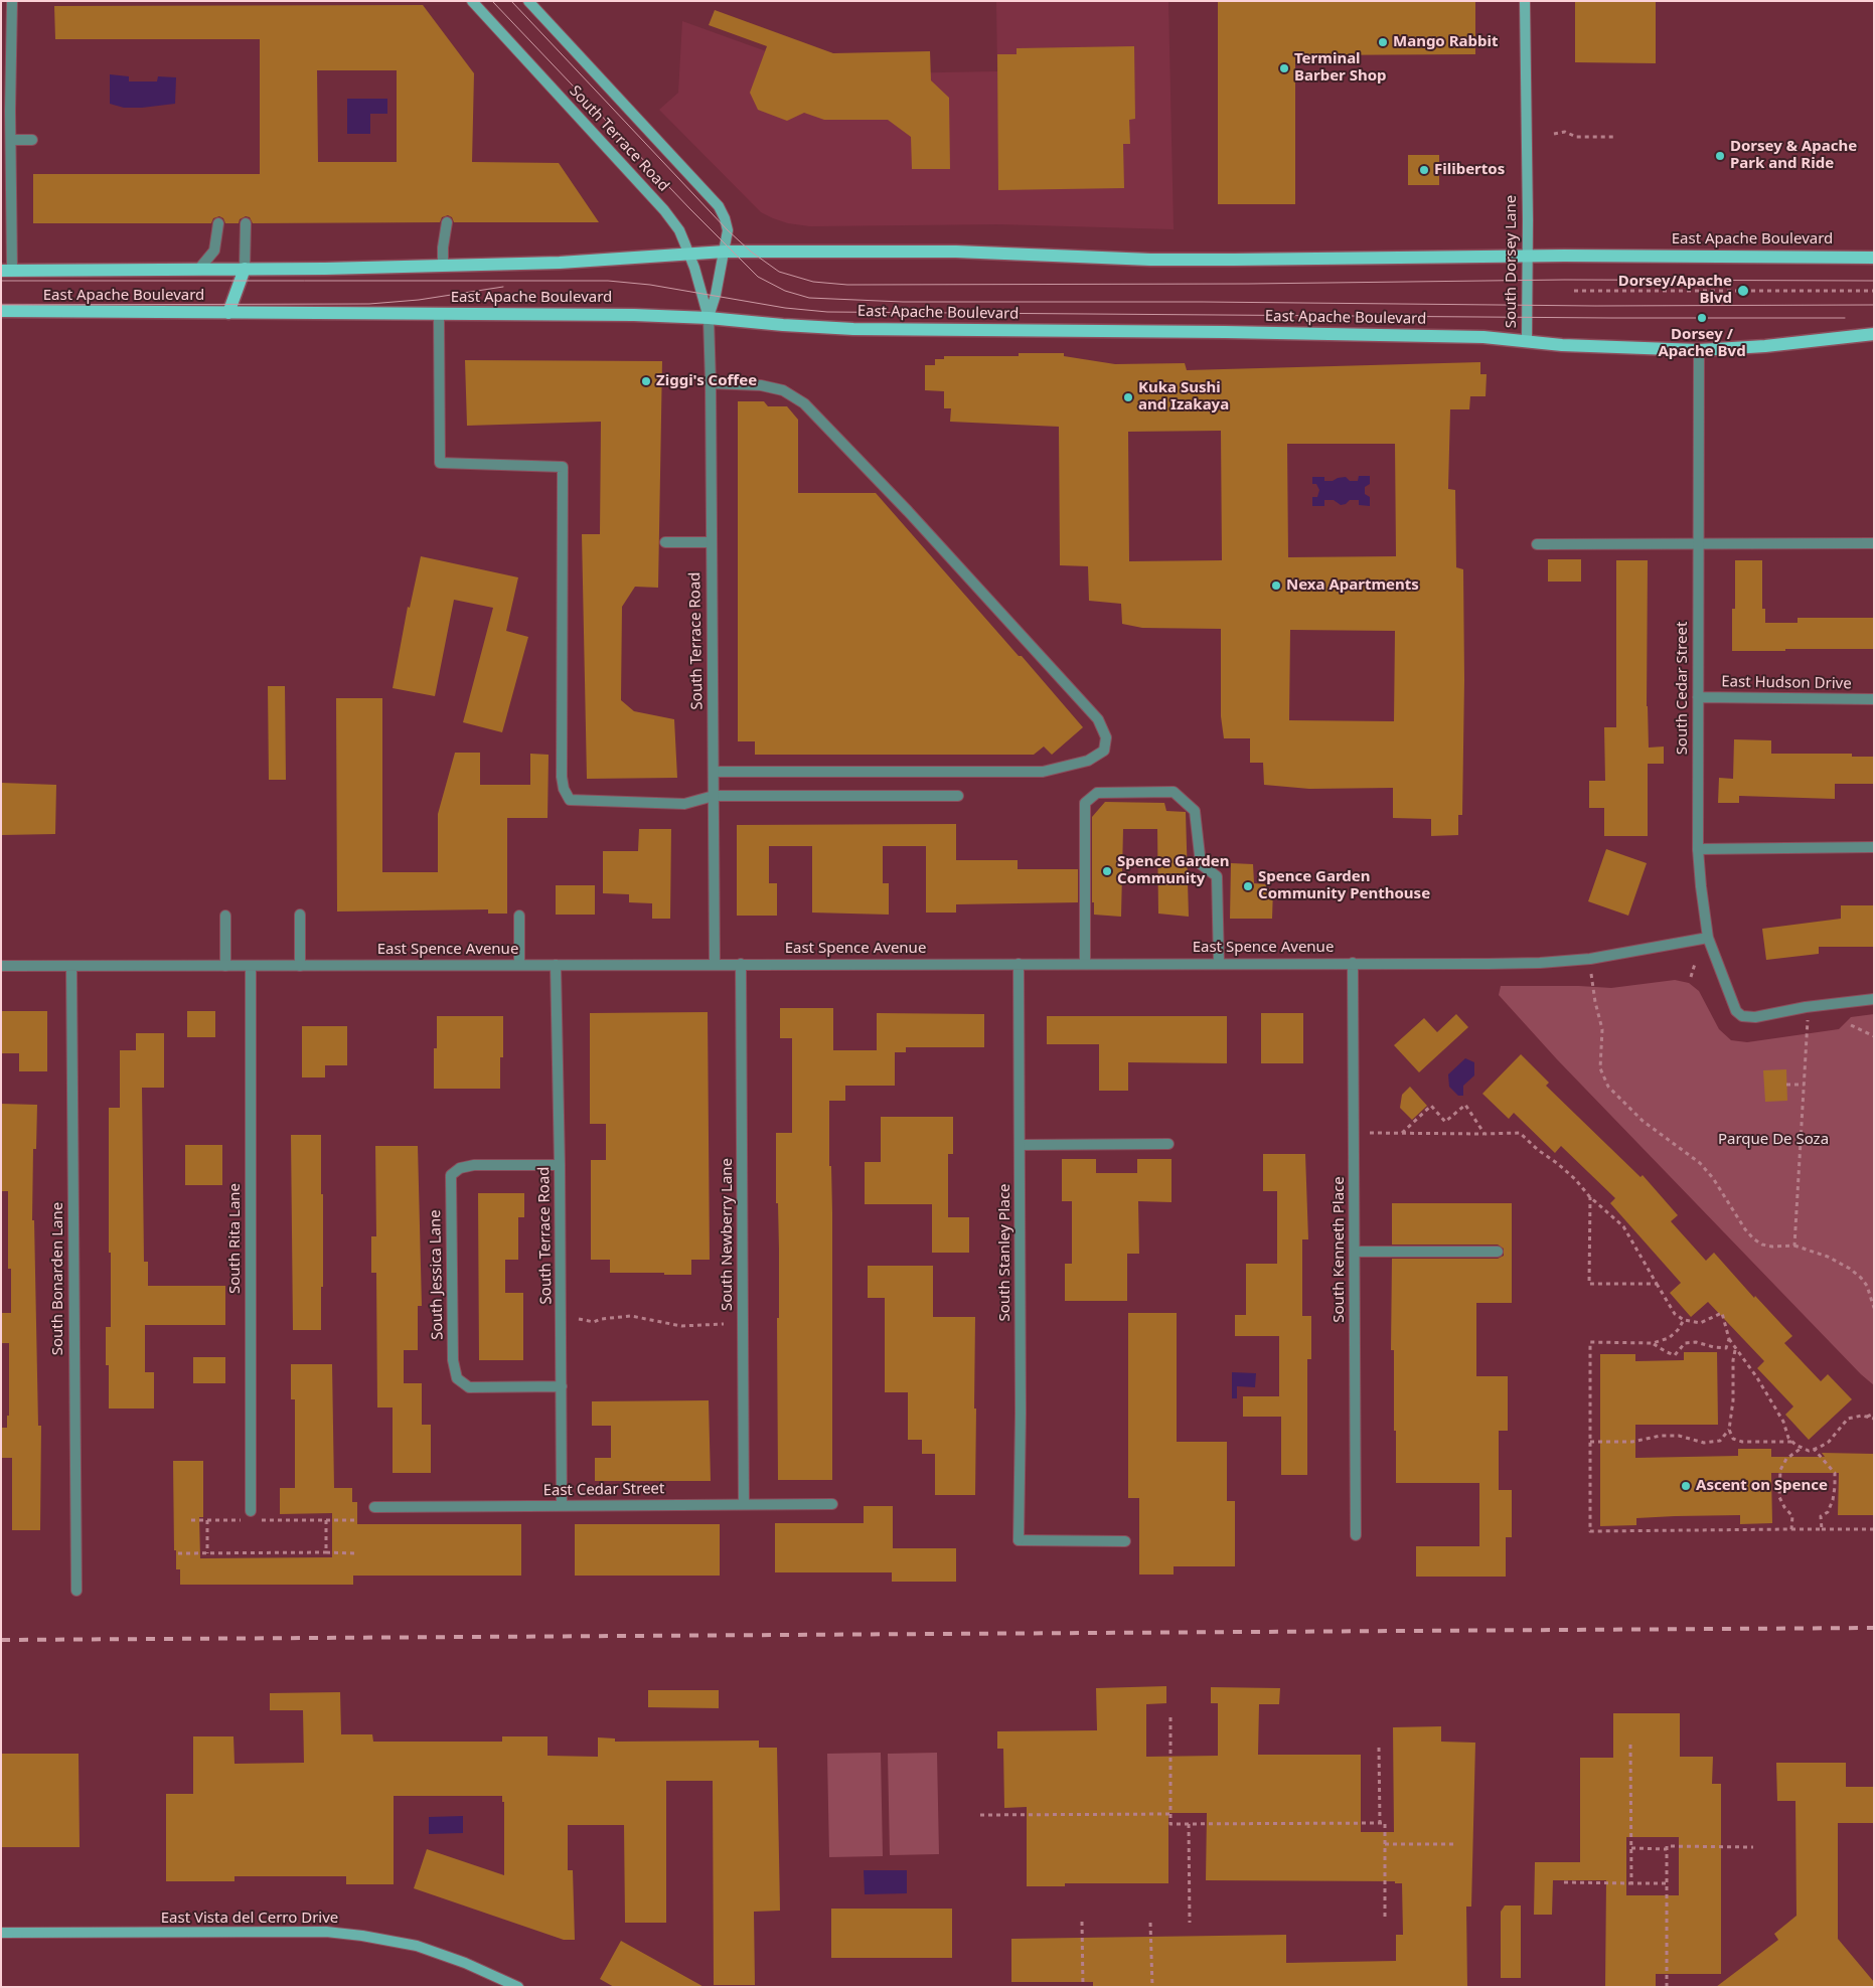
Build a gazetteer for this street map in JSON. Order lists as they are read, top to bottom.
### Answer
{
  "streets": {
    "main road": ["East Apache Boulevard"],
    "street": [
      "South Terrace Road",
      "South Dorsey Lane",
      "East Hudson Drive",
      "South Cedar Street",
      "East Spence Avenue",
      "South Newberry Lane",
      "South Rita Lane",
      "South Kenneth Place",
      "South Stanley Place",
      "South Jessica Lane",
      "South Bonarden Lane",
      "East Cedar Street",
      "East Vista del Cerro Drive"
    ]
  },
  "crossings": [
    ["South Terrace Road", "East Apache Boulevard"],
    ["South Terrace Road", "East Spence Avenue"],
    ["South Terrace Road", "South Jessica Lane"],
    ["South Terrace Road", "East Cedar Street"],
    ["East Apache Boulevard", "South Dorsey Lane"],
    ["East Apache Boulevard", "South Cedar Street"],
    ["East Hudson Drive", "South Cedar Street"],
    ["South Cedar Street", "East Spence Avenue"],
    ["East Spence Avenue", "South Newberry Lane"],
    ["East Spence Avenue", "South Rita Lane"],
    ["East Spence Avenue", "South Kenneth Place"],
    ["East Spence Avenue", "South Stanley Place"],
    ["East Spence Avenue", "South Bonarden Lane"],
    ["South Newberry Lane", "East Cedar Street"]
  ],
  "parks": ["Parque De Soza"],
  "places": [
    "Mango Rabbit",
    "Terminal Barber Shop",
    "Dorsey & Apache Park and Ride",
    "Filibertos",
    "Dorsey/Apache Blvd",
    "Dorsey / Apache Bvd",
    "Ziggi's Coffee",
    "Kuka Sushi and Izakaya",
    "Nexa Apartments",
    "Spence Garden Community",
    "Spence Garden Community Penthouse",
    "Ascent on Spence"
  ]
}
